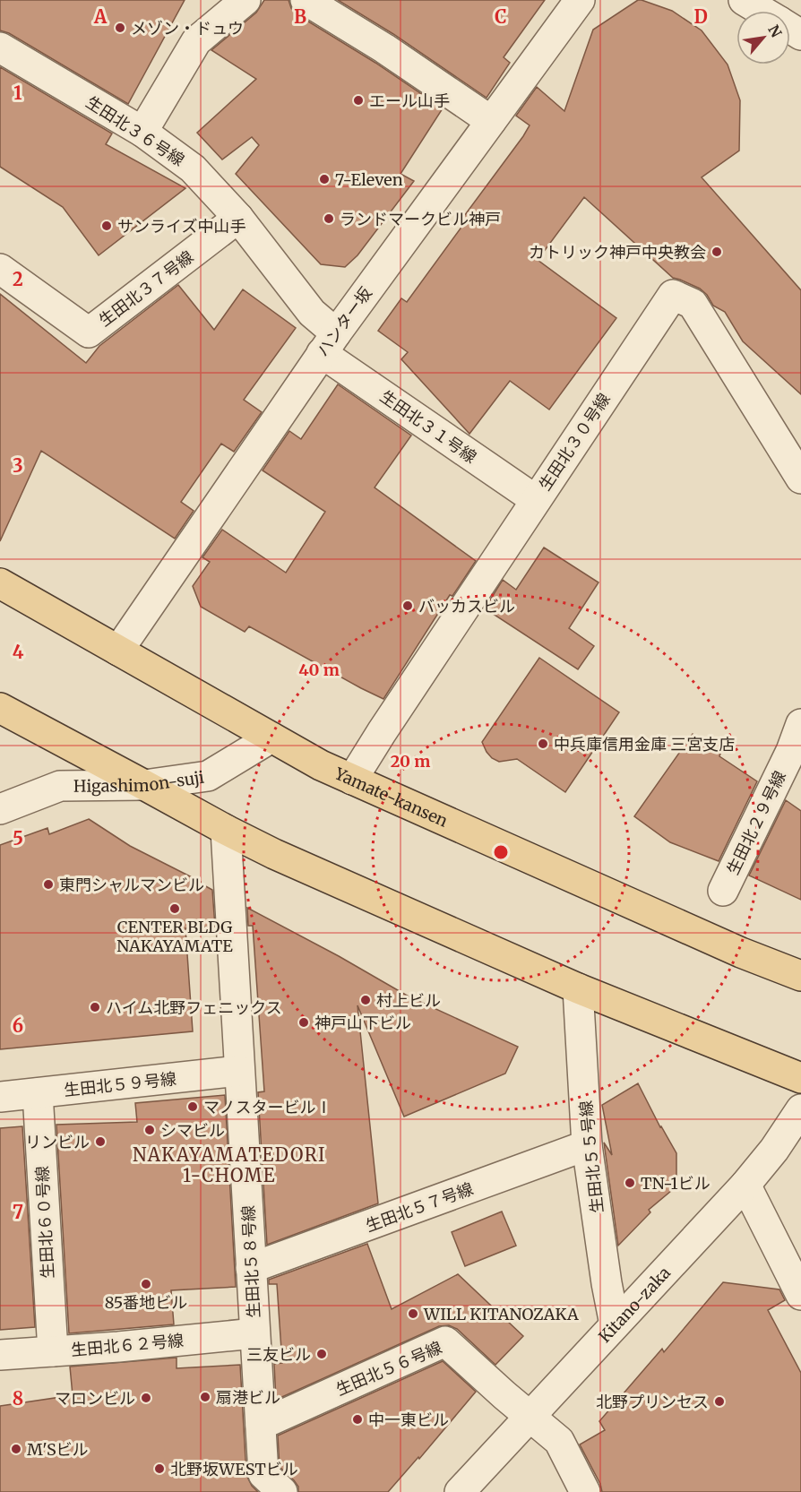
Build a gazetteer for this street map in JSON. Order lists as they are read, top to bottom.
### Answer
{
  "streets": {
    "main road": ["Yamate-kansen"],
    "street": [
      "生田北３６号線",
      "生田北３７号線",
      "ハンター坂",
      "生田北３１号線",
      "生田北３０号線",
      "Higashimon-suji",
      "生田北２９号線",
      "生田北５９号線",
      "生田北５５号線",
      "生田北５７号線",
      "生田北６０号線",
      "生田北５８号線",
      "Kitano-zaka",
      "生田北６２号線",
      "生田北５６号線"
    ]
  },
  "crossings": [
    ["生田北３６号線", "生田北３７号線"],
    ["生田北３６号線", "ハンター坂"],
    ["生田北３６号線", "生田北３１号線"],
    ["ハンター坂", "生田北３１号線"],
    ["ハンター坂", "Yamate-kansen"],
    ["生田北３１号線", "生田北３０号線"],
    ["生田北３０号線", "Yamate-kansen"],
    ["Higashimon-suji", "Yamate-kansen"],
    ["生田北５９号線", "生田北６０号線"],
    ["生田北５９号線", "生田北５８号線"],
    ["生田北５５号線", "生田北５７号線"],
    ["生田北５５号線", "Kitano-zaka"],
    ["生田北５７号線", "生田北５８号線"],
    ["生田北６０号線", "生田北６２号線"],
    ["生田北５８号線", "生田北６２号線"],
    ["生田北５８号線", "生田北５６号線"],
    ["Kitano-zaka", "生田北５６号線"]
  ],
  "districts": ["NAKAYAMATEDORI 1-CHOME"],
  "places": [
    "メゾン・ドュウ",
    "エール山手",
    "7-Eleven",
    "ランドマークビル神戸",
    "サンライズ中山手",
    "カトリック神戸中央教会",
    "バッカスビル",
    "中兵庫信用金庫 三宮支店",
    "東門シャルマンビル",
    "CENTER BLDG NAKAYAMATE",
    "村上ビル",
    "ハイム北野フェニックス",
    "神戸山下ビル",
    "マノスタービルⅠ",
    "シマビル",
    "リンビル",
    "TN-1ビル",
    "85番地ビル",
    "WILL KITANOZAKA",
    "三友ビル",
    "扇港ビル",
    "マロンビル",
    "北野プリンセス",
    "中一東ビル",
    "M'Sビル",
    "北野坂WESTビル"
  ],
  "north": "top right",
  "grid": {
    "columns": [
      "A",
      "B",
      "C",
      "D"
    ],
    "rows": [
      "1",
      "2",
      "3",
      "4",
      "5",
      "6",
      "7",
      "8"
    ]
  },
  "rings": ["40 m", "20 m"]
}
